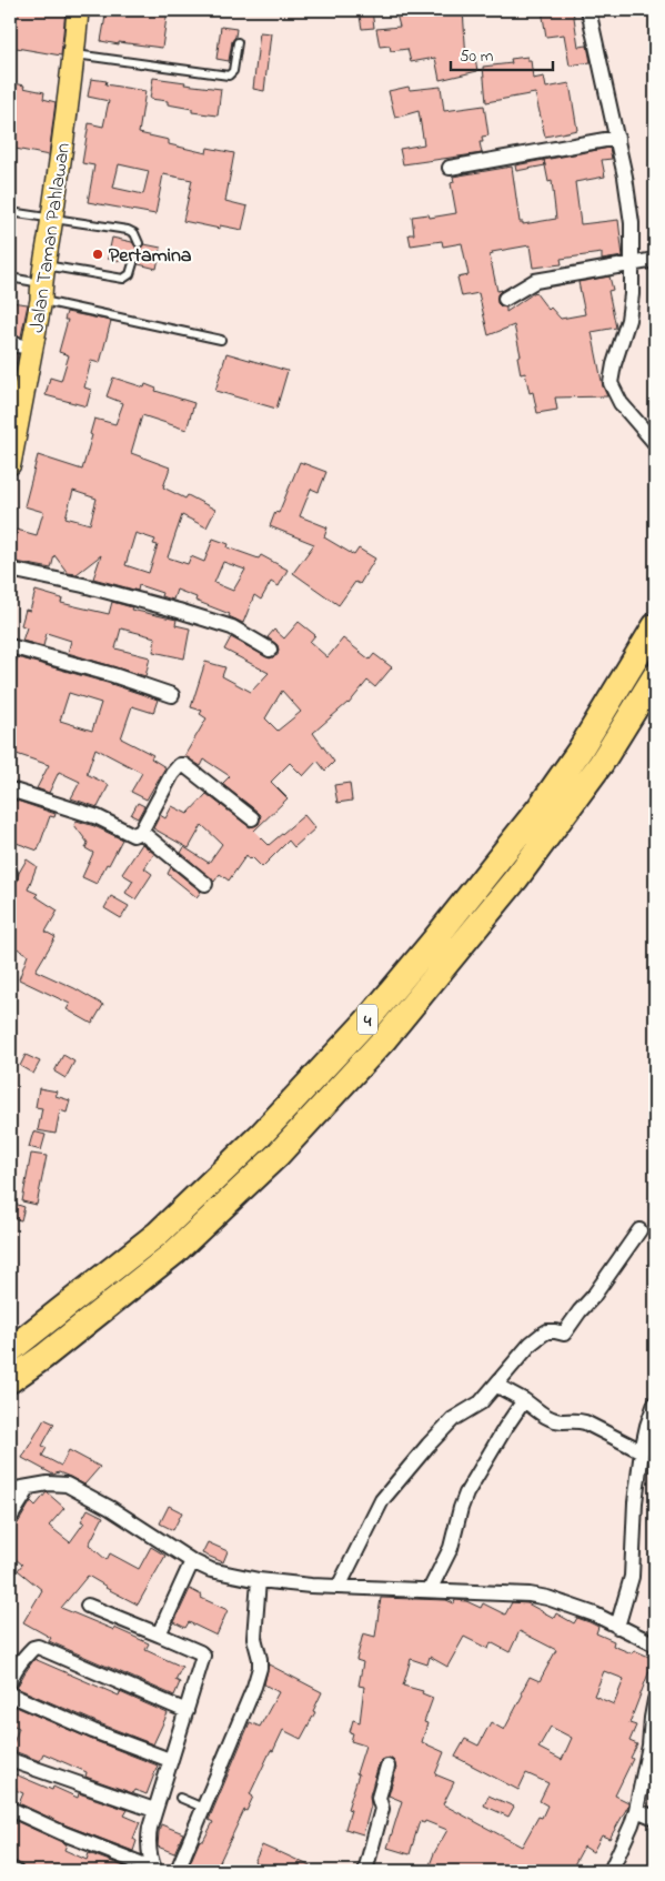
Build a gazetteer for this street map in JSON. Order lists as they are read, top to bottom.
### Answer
{
  "streets": {
    "highway": ["4"],
    "main road": ["Jalan Taman Pahlawan"]
  },
  "places": ["Pertamina"],
  "scale_bar": "50 m"
}
